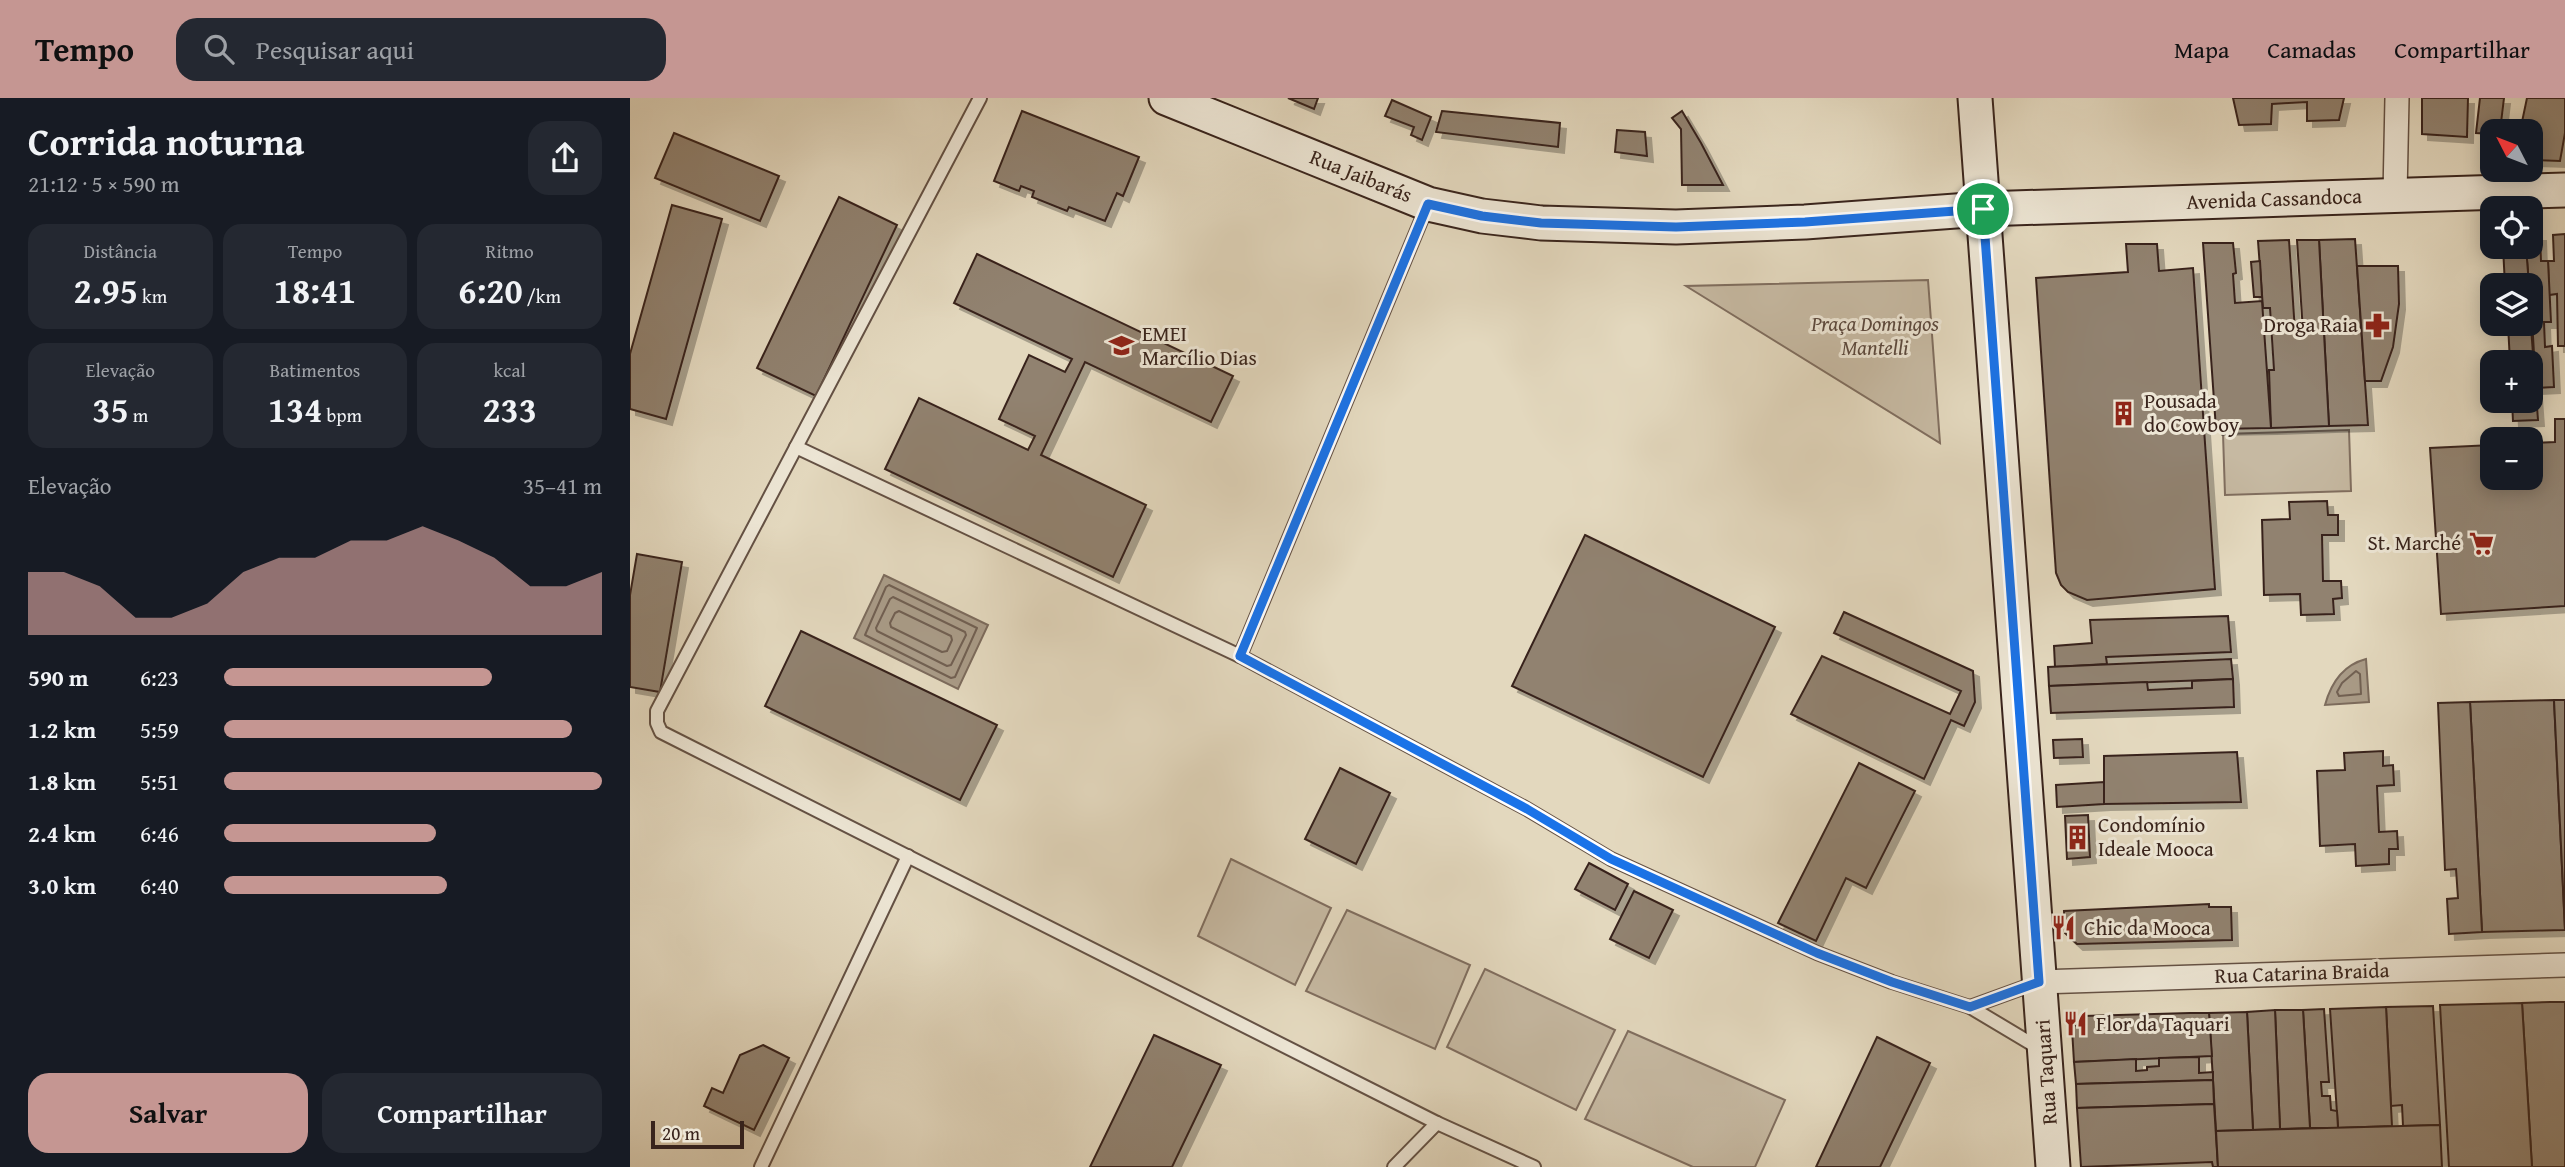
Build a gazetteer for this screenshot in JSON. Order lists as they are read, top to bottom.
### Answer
{
  "streets": {
    "street": [
      "Rua Jaibarás",
      "Avenida Cassandoca",
      "Rua Catarina Braida",
      "Rua Taquari"
    ]
  },
  "crossings": [
    ["Rua Jaibarás", "Avenida Cassandoca"],
    ["Rua Jaibarás", "Rua Taquari"],
    ["Avenida Cassandoca", "Rua Taquari"],
    ["Rua Catarina Braida", "Rua Taquari"]
  ],
  "parks": ["Praça Domingos Mantelli"],
  "places": {
    "pharmacy": ["Droga Raia"],
    "school or university": ["EMEI Marcílio Dias"],
    "building": ["Pousada do Cowboy", "Condomínio Ideale Mooca"],
    "supermarket": ["St. Marché"],
    "restaurant": ["Chic da Mooca", "Flor da Taquari"]
  },
  "scale_bar": "20 m",
  "north": "top left",
  "page": {
    "header": "Tempo",
    "search": "Pesquisar aqui",
    "nav": ["Mapa", "Camadas", "Compartilhar"],
    "heading": ["Corrida noturna", "21:12 · 5 × 590 m"],
    "map_buttons": ["+", "−"],
    "stats": [
      ["Distância", "2.95 km"],
      ["Tempo", "18:41"],
      ["Ritmo", "6:20 /km"],
      ["Elevação", "35 m"],
      ["Batimentos", "134 bpm"],
      ["kcal", "233"]
    ],
    "chart": ["Elevação", "35–41 m"],
    "list": [
      {
        "name": "590 m",
        "note": "6:23"
      },
      {
        "name": "1.2 km",
        "note": "5:59"
      },
      {
        "name": "1.8 km",
        "note": "5:51"
      },
      {
        "name": "2.4 km",
        "note": "6:46"
      },
      {
        "name": "3.0 km",
        "note": "6:40"
      }
    ],
    "buttons": ["Salvar", "Compartilhar"],
    "scale": "20 m"
  }
}
